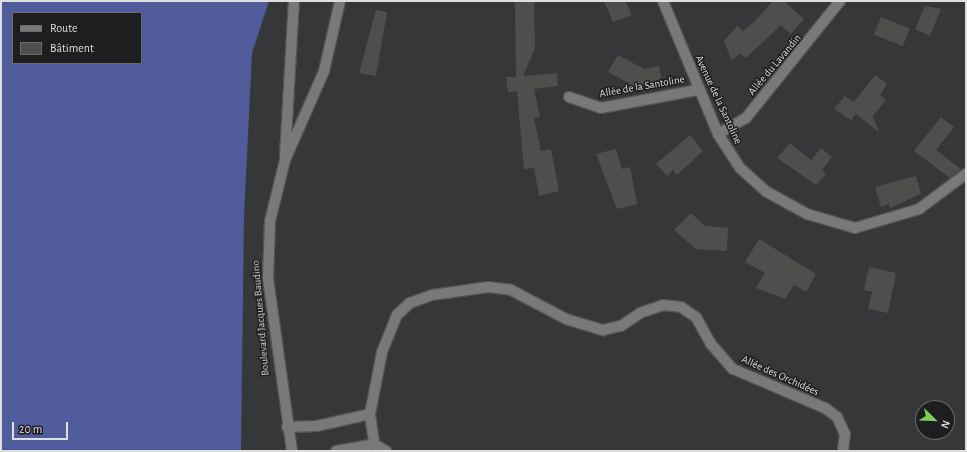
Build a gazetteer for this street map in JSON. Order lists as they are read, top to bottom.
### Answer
{
  "streets": {
    "street": [
      "Allée du Lavandin",
      "Allée de la Santoline",
      "Avenue de la Santoline",
      "Boulevard Jacques Baudino",
      "Allée des Orchidées"
    ]
  },
  "crossings": [
    ["Allée du Lavandin", "Avenue de la Santoline"],
    ["Allée de la Santoline", "Avenue de la Santoline"]
  ],
  "legend": ["Route", "Bâtiment"],
  "scale_bar": "20 m",
  "north": "bottom right"
}
